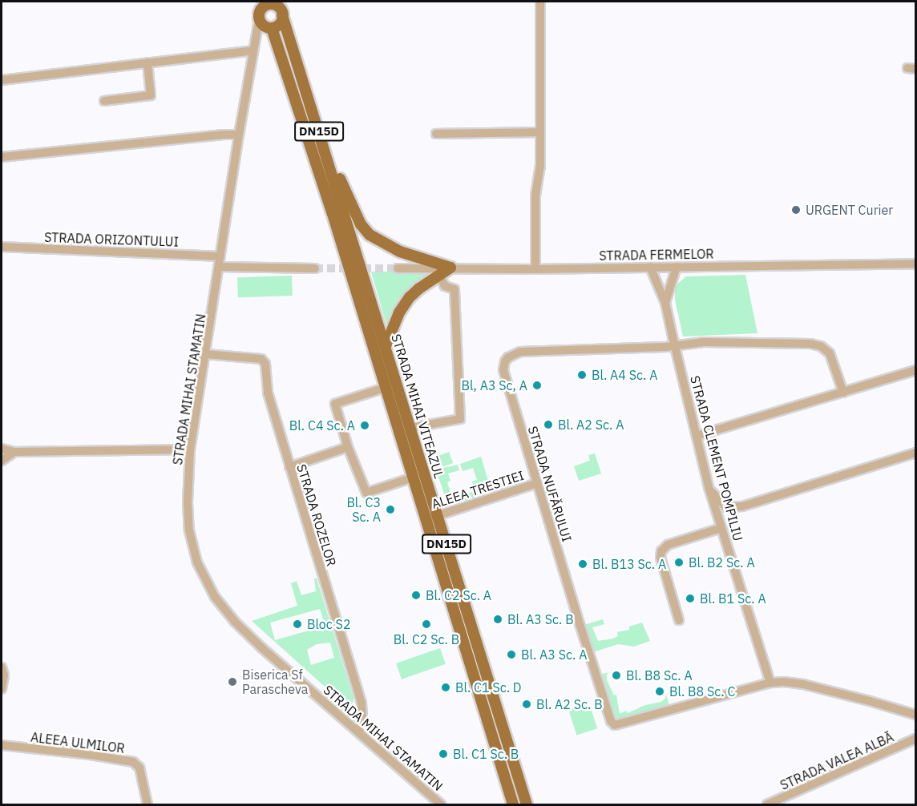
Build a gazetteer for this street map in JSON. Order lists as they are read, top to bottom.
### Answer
{
  "streets": {
    "main road": ["DN15D", "STRADA MIHAI VITEAZUL"],
    "street": [
      "STRADA ORIZONTULUI",
      "STRADA FERMELOR",
      "STRADA MIHAI STAMATIN",
      "STRADA CLEMENT POMPILIU",
      "STRADA NUFĂRULUI",
      "ALEEA TRESTIEI",
      "STRADA ROZELOR",
      "ALEEA ULMILOR",
      "STRADA VALEA ALBĂ"
    ]
  },
  "crossings": [
    ["STRADA ORIZONTULUI", "STRADA MIHAI STAMATIN"],
    ["STRADA FERMELOR", "STRADA CLEMENT POMPILIU"],
    ["STRADA MIHAI STAMATIN", "STRADA MIHAI VITEAZUL"],
    ["STRADA MIHAI STAMATIN", "STRADA ROZELOR"],
    ["STRADA MIHAI VITEAZUL", "ALEEA TRESTIEI"],
    ["STRADA CLEMENT POMPILIU", "STRADA NUFĂRULUI"],
    ["STRADA NUFĂRULUI", "ALEEA TRESTIEI"]
  ],
  "places": [
    "URGENT Curier",
    "Bl. A4 Sc. A",
    "Bl, A3 Sc, A",
    "Bl. A2 Sc. A",
    "Bl. C4 Sc. A",
    "Bl. C3 Sc. A",
    "Bl. B2 Sc. A",
    "Bl. B13 Sc. A",
    "Bl. C2 Sc. A",
    "Bl. B1 Sc. A",
    "Bl. A3 Sc. B",
    "Bloc S2",
    "Bl. C2 Sc. B",
    "Bl. A3 Sc. A",
    "Bl. B8 Sc. A",
    "Biserica Sf Parascheva",
    "Bl. C1 Sc. D",
    "Bl. B8 Sc. C",
    "Bl. A2 Sc. B",
    "Bl. C1 Sc. B"
  ]
}
